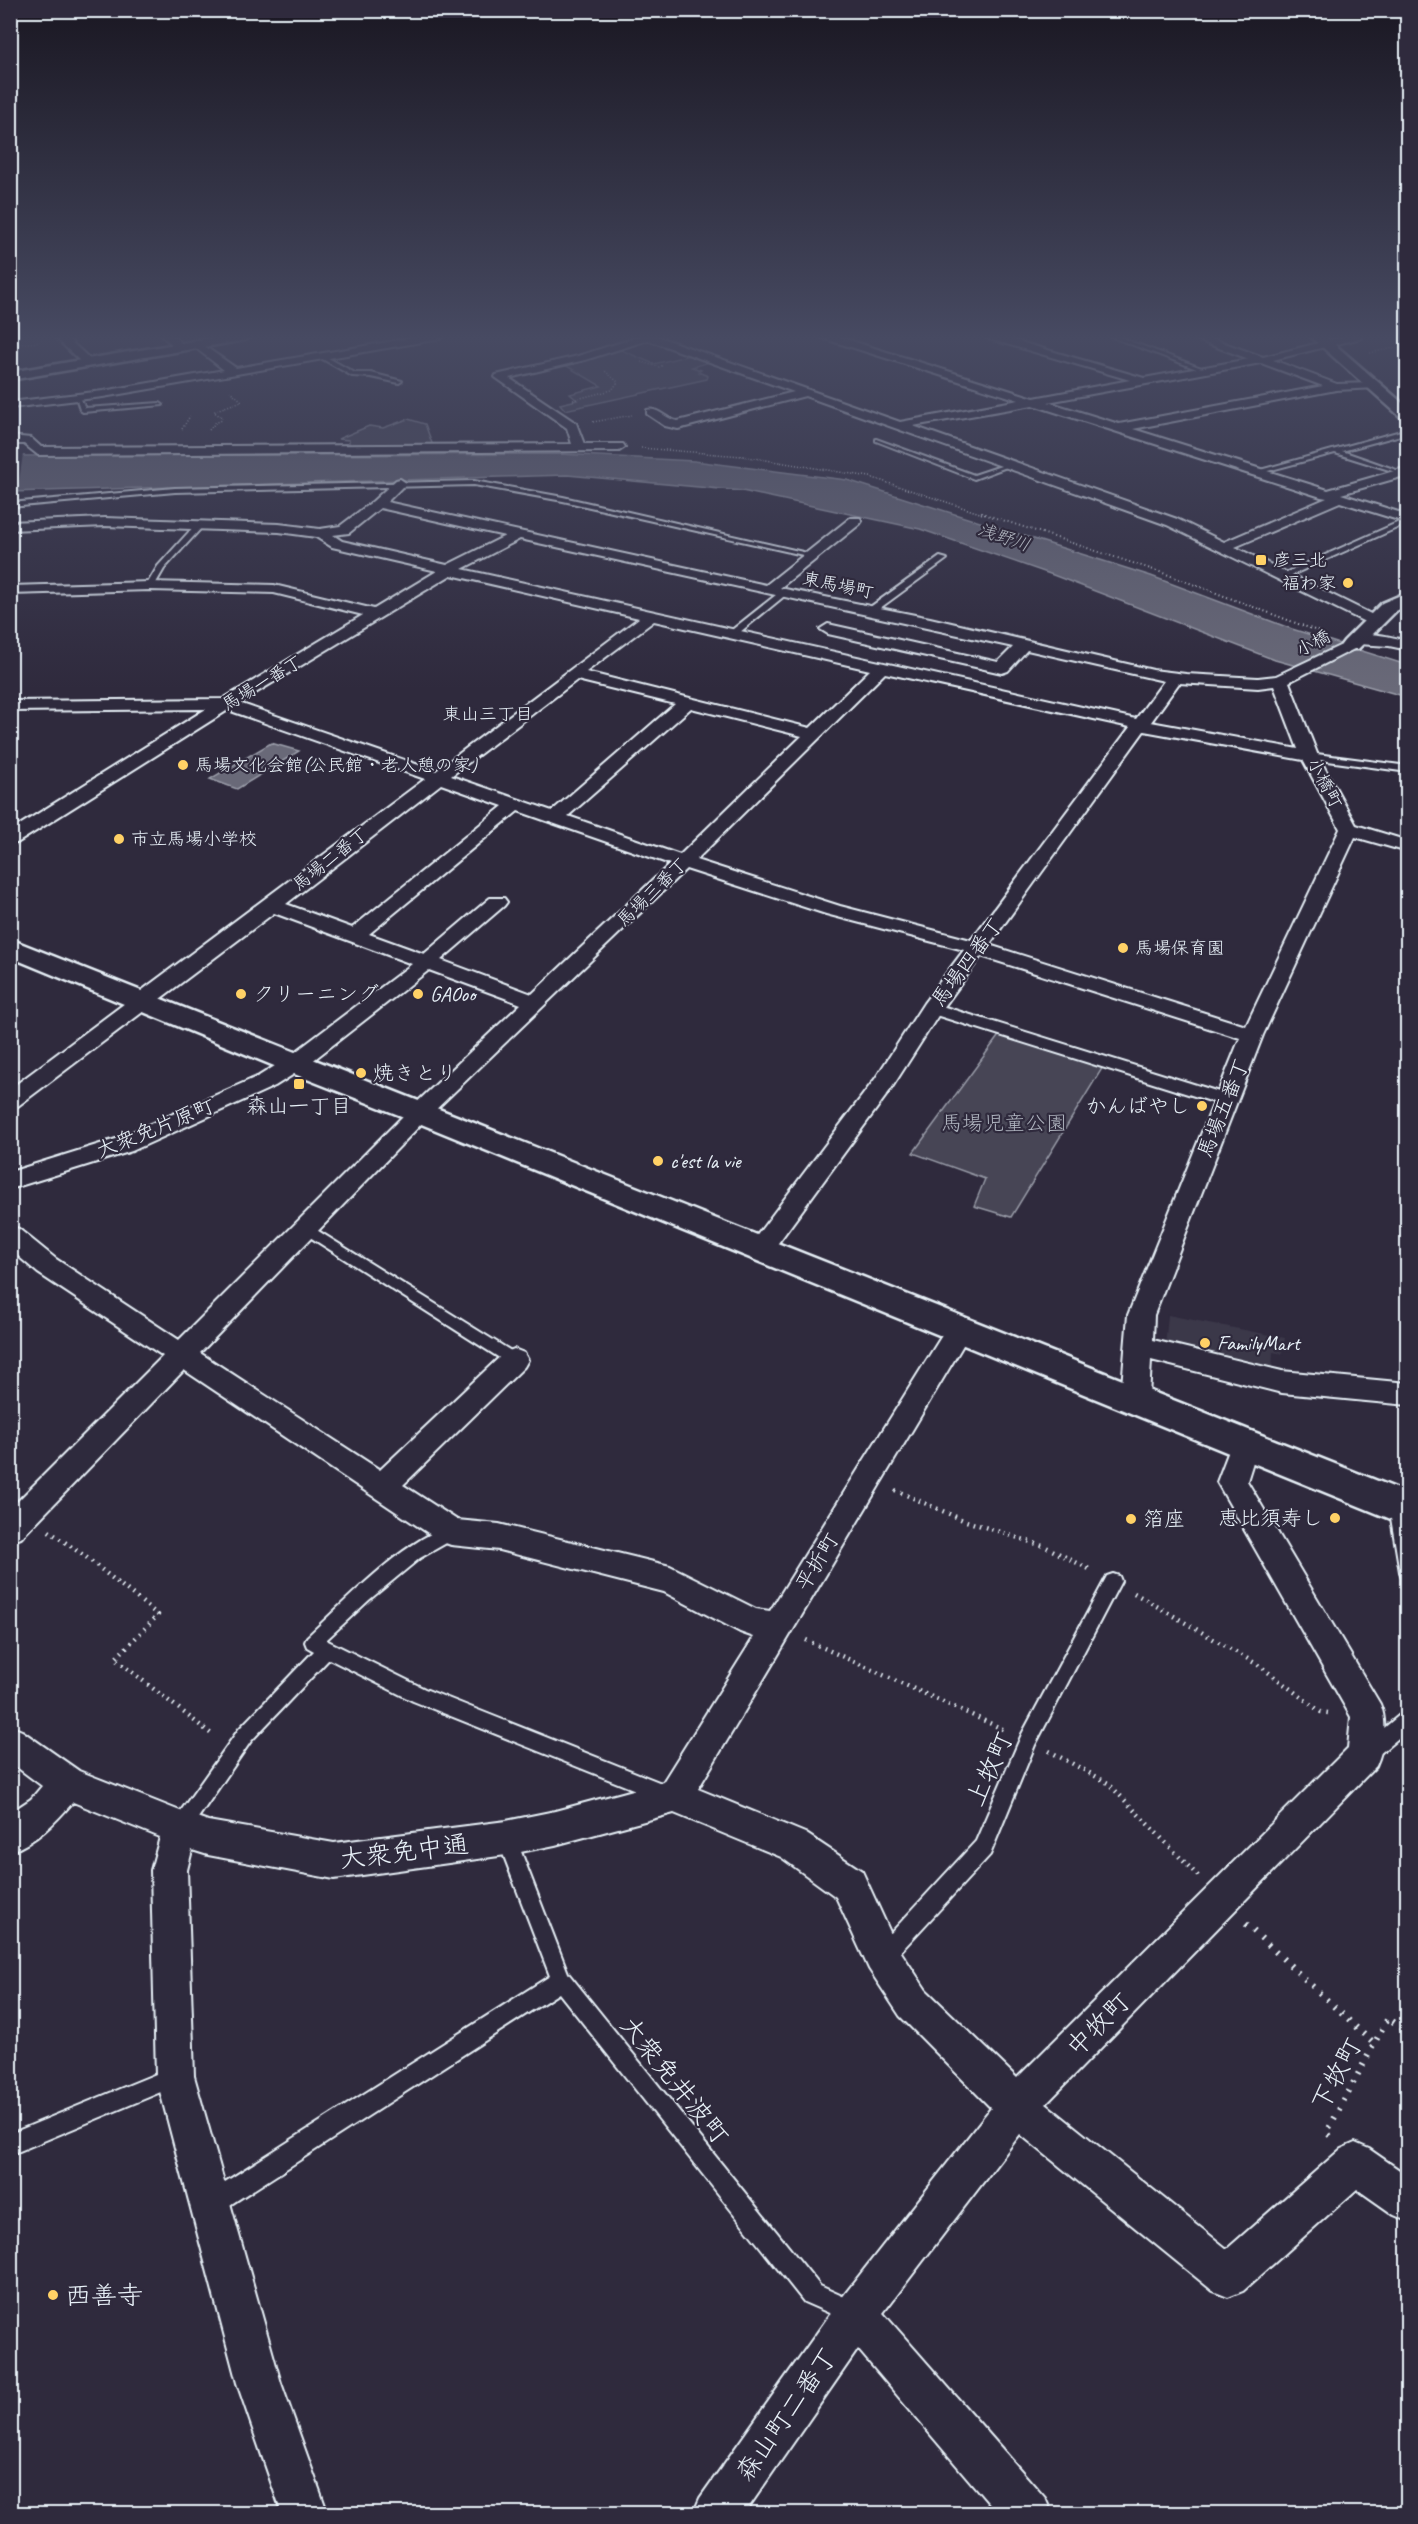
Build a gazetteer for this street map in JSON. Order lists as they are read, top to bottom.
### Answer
{
  "streets": {
    "street": [
      "東馬場町",
      "小橋",
      "馬場一番丁",
      "小橋町",
      "馬場二番丁",
      "馬場三番丁",
      "馬場四番丁",
      "馬場五番丁",
      "大衆免片原町",
      "平折町",
      "大衆免中通",
      "中牧町",
      "森山町二番丁"
    ],
    "lane": ["上牧町", "大衆免井波町"],
    "path": ["下牧町"]
  },
  "crossings": [
    ["東馬場町", "小橋"],
    ["東馬場町", "馬場一番丁"],
    ["東馬場町", "小橋町"],
    ["東馬場町", "馬場四番丁"],
    ["小橋", "小橋町"],
    ["小橋町", "馬場五番丁"],
    ["平折町", "大衆免中通"],
    ["大衆免中通", "大衆免井波町"],
    ["中牧町", "大衆免井波町"],
    ["中牧町", "森山町二番丁"],
    ["大衆免井波町", "森山町二番丁"]
  ],
  "districts": ["東山三丁目"],
  "water": ["浅野川"],
  "parks": ["馬場児童公園"],
  "places": {
    "transit": ["彦三北", "森山一丁目"],
    "other": [
      "福わ家",
      "馬場文化会館(公民館・老人憩の家)",
      "市立馬場小学校",
      "馬場保育園",
      "クリーニング",
      "GAOoo",
      "焼きとり",
      "かんばやし",
      "c'est la vie",
      "FamilyMart",
      "恵比須寿し",
      "箔座",
      "西善寺"
    ]
  }
}
